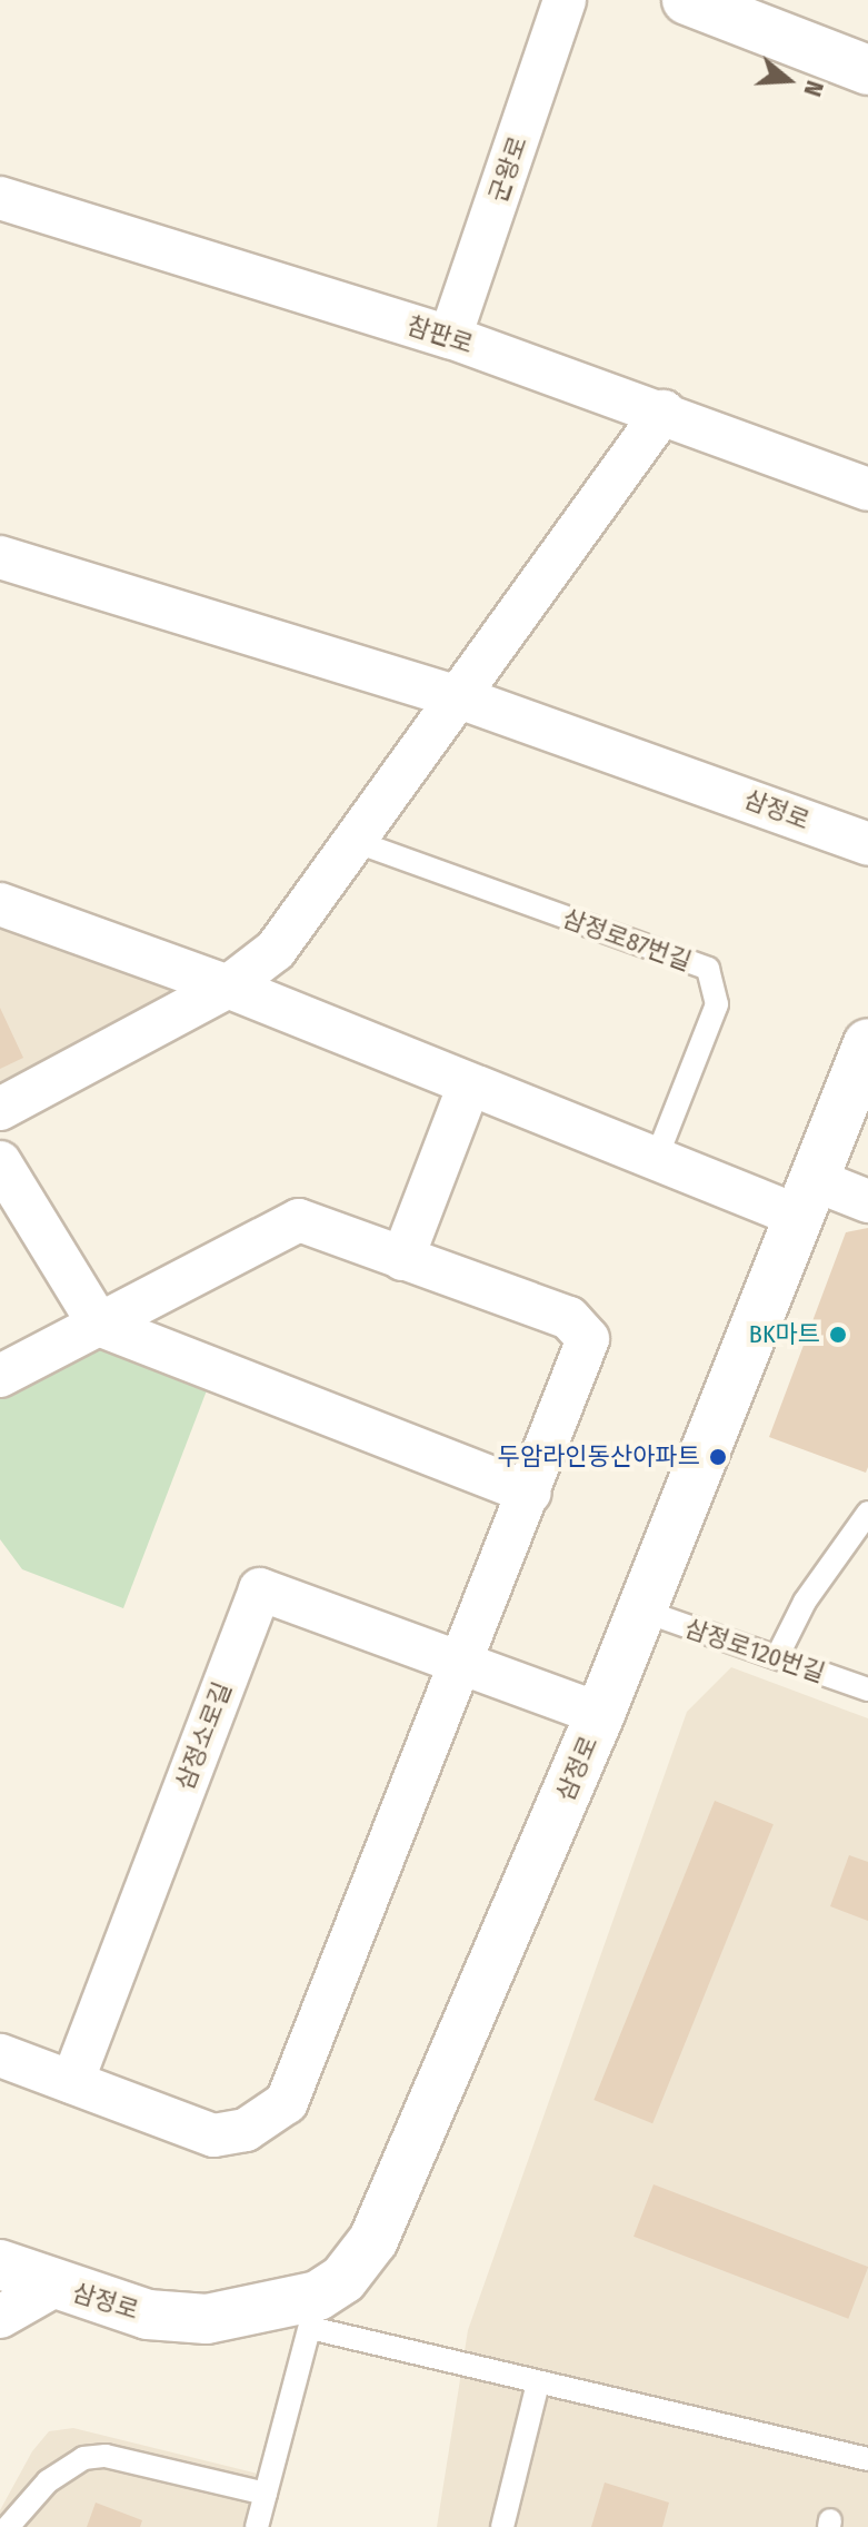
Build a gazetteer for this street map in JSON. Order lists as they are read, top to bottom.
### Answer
{
  "streets": {
    "street": [
      "군왕로",
      "참판로",
      "삼정로",
      "삼정소로길"
    ],
    "lane": ["삼정로87번길", "삼정로120번길"]
  },
  "crossings": [
    ["군왕로", "참판로"],
    ["삼정로", "삼정로120번길"]
  ],
  "places": ["BK마트", "두암라인동산아파트"],
  "north": "right"
}
